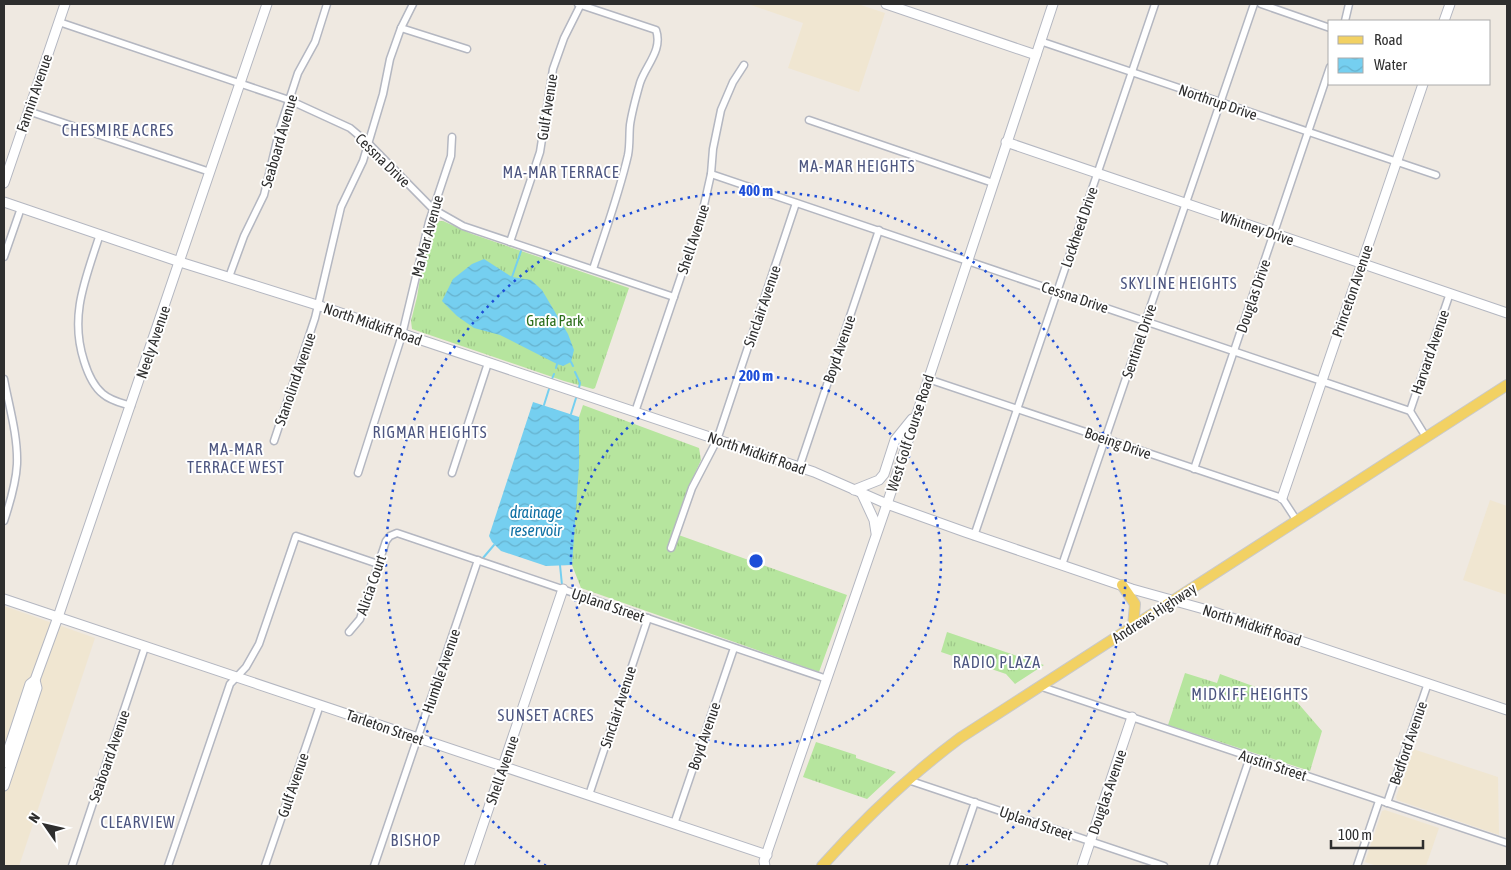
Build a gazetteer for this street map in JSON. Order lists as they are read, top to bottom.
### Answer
{
  "streets": {
    "main road": ["Andrews Highway"],
    "street": [
      "Fannin Avenue",
      "Northrup Drive",
      "Gulf Avenue",
      "Seaboard Avenue",
      "Cessna Drive",
      "Lockheed Drive",
      "Whitney Drive",
      "Ma Mar Avenue",
      "Shell Avenue",
      "Princeton Avenue",
      "Douglas Drive",
      "Sinclair Avenue",
      "North Midkiff Road",
      "Sentinel Drive",
      "Neely Avenue",
      "Boyd Avenue",
      "Harvard Avenue",
      "Stanolind Avenue",
      "West Golf Course Road",
      "Boeing Drive",
      "Alicia Court",
      "Upland Street",
      "Humble Avenue",
      "Tarleton Street",
      "Bedford Avenue",
      "Austin Street",
      "Douglas Avenue"
    ]
  },
  "crossings": [
    ["Fannin Avenue", "Cessna Drive"],
    ["Northrup Drive", "Lockheed Drive"],
    ["Northrup Drive", "Princeton Avenue"],
    ["Northrup Drive", "Douglas Drive"],
    ["Northrup Drive", "Sentinel Drive"],
    ["Northrup Drive", "West Golf Course Road"],
    ["Gulf Avenue", "Cessna Drive"],
    ["Gulf Avenue", "Tarleton Street"],
    ["Seaboard Avenue", "Cessna Drive"],
    ["Seaboard Avenue", "North Midkiff Road"],
    ["Seaboard Avenue", "Tarleton Street"],
    ["Cessna Drive", "Lockheed Drive"],
    ["Cessna Drive", "Ma Mar Avenue"],
    ["Cessna Drive", "Shell Avenue"],
    ["Cessna Drive", "Princeton Avenue"],
    ["Cessna Drive", "Douglas Drive"],
    ["Cessna Drive", "Sinclair Avenue"],
    ["Cessna Drive", "Sentinel Drive"],
    ["Cessna Drive", "Neely Avenue"],
    ["Cessna Drive", "Boyd Avenue"],
    ["Cessna Drive", "Harvard Avenue"],
    ["Cessna Drive", "Stanolind Avenue"],
    ["Cessna Drive", "West Golf Course Road"],
    ["Lockheed Drive", "Whitney Drive"],
    ["Lockheed Drive", "North Midkiff Road"],
    ["Lockheed Drive", "Boeing Drive"],
    ["Whitney Drive", "Princeton Avenue"],
    ["Whitney Drive", "Douglas Drive"],
    ["Whitney Drive", "Sentinel Drive"],
    ["Whitney Drive", "Harvard Avenue"],
    ["Whitney Drive", "West Golf Course Road"],
    ["Ma Mar Avenue", "North Midkiff Road"],
    ["Shell Avenue", "North Midkiff Road"],
    ["Shell Avenue", "Upland Street"],
    ["Shell Avenue", "Tarleton Street"],
    ["Princeton Avenue", "Boeing Drive"],
    ["Douglas Drive", "Boeing Drive"],
    ["Sinclair Avenue", "North Midkiff Road"],
    ["Sinclair Avenue", "Upland Street"],
    ["Sinclair Avenue", "Tarleton Street"],
    ["North Midkiff Road", "Sentinel Drive"],
    ["North Midkiff Road", "Neely Avenue"],
    ["North Midkiff Road", "Boyd Avenue"],
    ["North Midkiff Road", "Stanolind Avenue"],
    ["North Midkiff Road", "West Golf Course Road"],
    ["North Midkiff Road", "Andrews Highway"],
    ["North Midkiff Road", "Bedford Avenue"],
    ["Sentinel Drive", "Boeing Drive"],
    ["Neely Avenue", "Tarleton Street"],
    ["Boyd Avenue", "Upland Street"],
    ["Boyd Avenue", "Tarleton Street"],
    ["West Golf Course Road", "Boeing Drive"],
    ["West Golf Course Road", "Upland Street"],
    ["West Golf Course Road", "Tarleton Street"],
    ["Alicia Court", "Upland Street"],
    ["Upland Street", "Andrews Highway"],
    ["Upland Street", "Humble Avenue"],
    ["Upland Street", "Douglas Avenue"],
    ["Andrews Highway", "Austin Street"],
    ["Humble Avenue", "Tarleton Street"],
    ["Bedford Avenue", "Austin Street"],
    ["Austin Street", "Douglas Avenue"]
  ],
  "districts": [
    "CHESMIRE ACRES",
    "MA-MAR HEIGHTS",
    "MA-MAR TERRACE",
    "SKYLINE HEIGHTS",
    "RIGMAR HEIGHTS",
    "MA-MAR TERRACE WEST",
    "RADIO PLAZA",
    "MIDKIFF HEIGHTS",
    "SUNSET ACRES",
    "CLEARVIEW",
    "BISHOP"
  ],
  "water": ["drainage reservoir"],
  "parks": ["Grafa Park"],
  "legend": ["Road", "Water"],
  "scale_bar": "100 m",
  "north": "top left",
  "rings": ["400 m", "200 m"]
}
